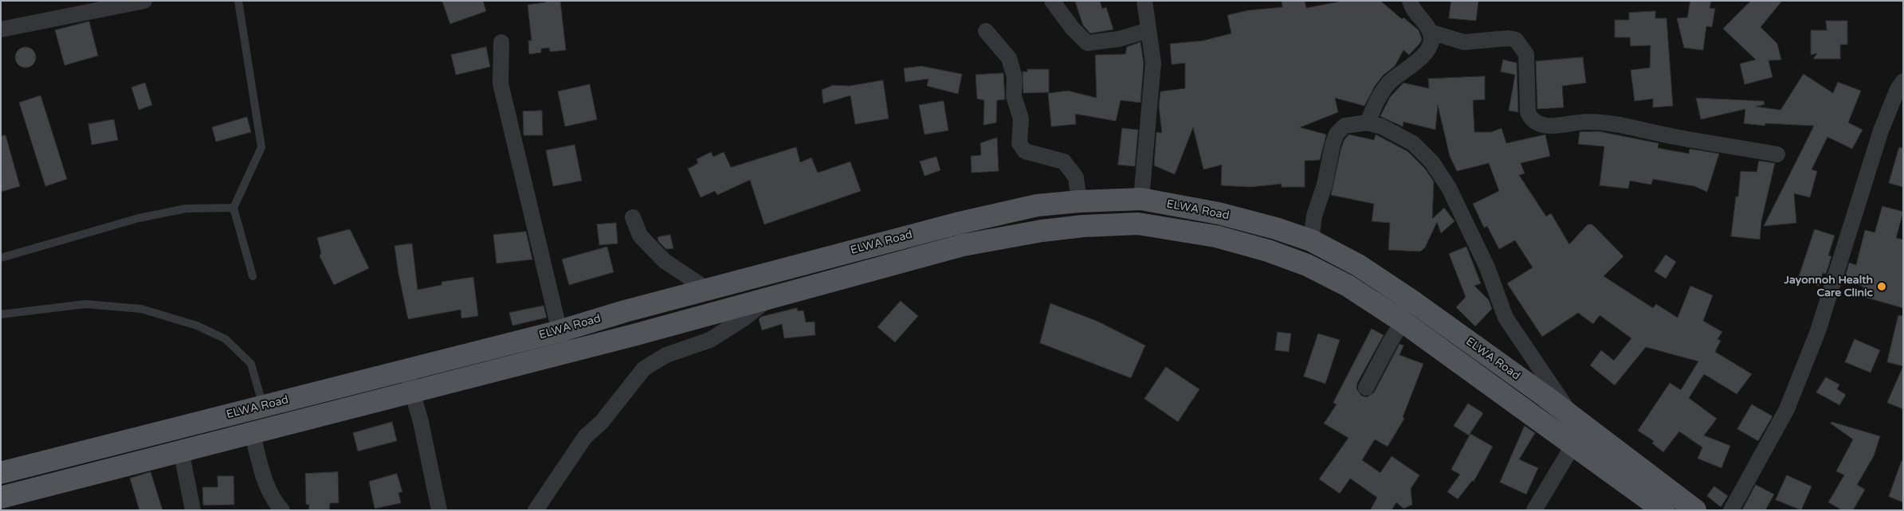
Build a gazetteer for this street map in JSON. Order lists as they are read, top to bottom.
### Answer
{
  "streets": {
    "main road": ["ELWA Road"]
  },
  "places": ["Jayonnoh Health Care Clinic"]
}
